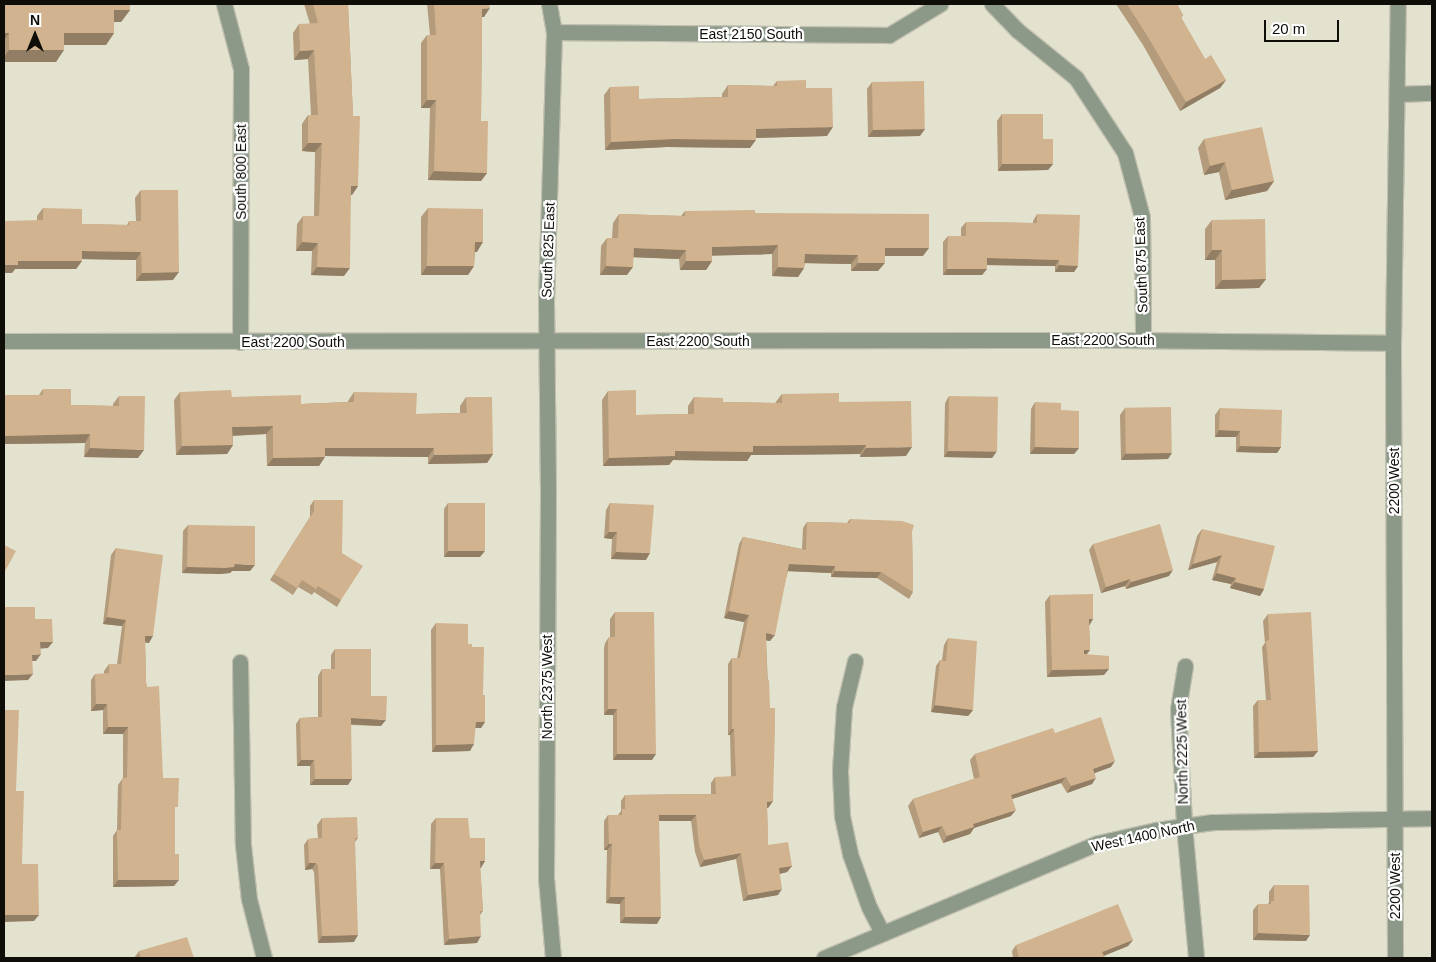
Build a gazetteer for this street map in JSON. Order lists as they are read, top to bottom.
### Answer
{
  "streets": {
    "street": [
      "East 2150 South",
      "South 800 East",
      "South 825 East",
      "South 875 East",
      "East 2200 South",
      "2200 West",
      "North 2375 West",
      "North 2225 West",
      "West 1400 North"
    ]
  },
  "crossings": [
    ["East 2150 South", "South 825 East"],
    ["South 800 East", "East 2200 South"],
    ["South 825 East", "East 2200 South"],
    ["South 825 East", "North 2375 West"],
    ["South 875 East", "East 2200 South"],
    ["East 2200 South", "2200 West"],
    ["2200 West", "West 1400 North"],
    ["North 2225 West", "West 1400 North"]
  ],
  "scale_bar": "20 m",
  "north": "top"
}
